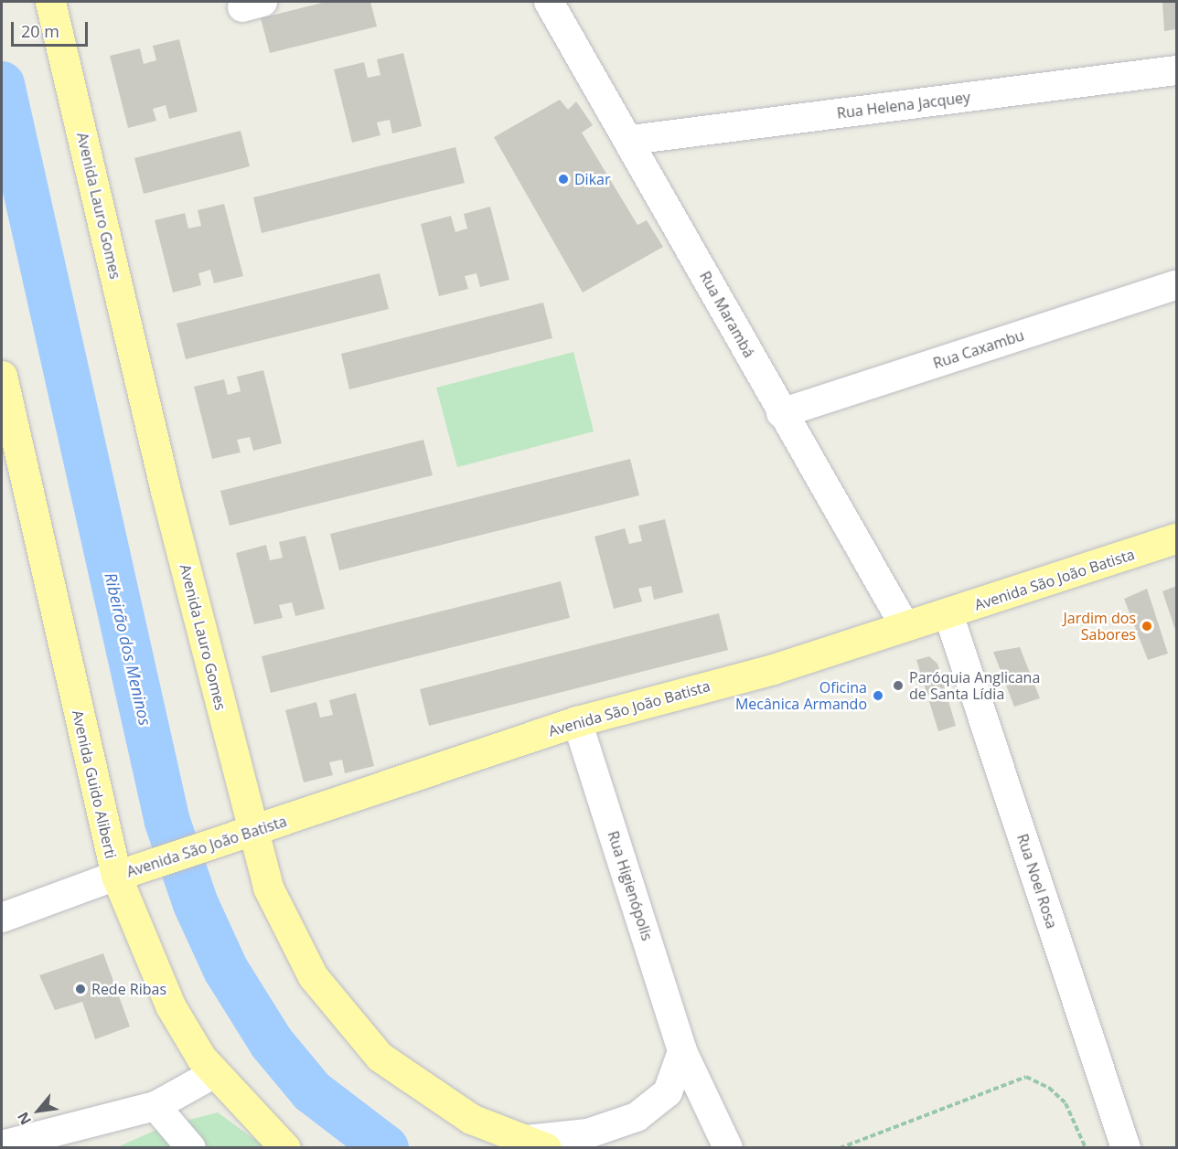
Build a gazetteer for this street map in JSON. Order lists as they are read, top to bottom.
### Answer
{
  "streets": {
    "main road": ["Avenida Lauro Gomes", "Avenida São João Batista", "Avenida Guido Aliberti"],
    "street": [
      "Rua Helena Jacquey",
      "Rua Marambá",
      "Rua Caxambu",
      "Rua Noel Rosa",
      "Rua Higienópolis"
    ]
  },
  "crossings": [
    ["Rua Helena Jacquey", "Rua Marambá"],
    ["Avenida Lauro Gomes", "Avenida São João Batista"],
    ["Rua Marambá", "Rua Caxambu"],
    ["Rua Marambá", "Avenida São João Batista"],
    ["Avenida São João Batista", "Avenida Guido Aliberti"],
    ["Avenida São João Batista", "Rua Noel Rosa"],
    ["Avenida São João Batista", "Rua Higienópolis"]
  ],
  "water": ["Ribeirão dos Meninos"],
  "places": [
    "Dikar",
    "Jardim dos Sabores",
    "Paróquia Anglicana de Santa Lídia",
    "Oficina Mecânica Armando",
    "Rede Ribas"
  ],
  "scale_bar": "20 m",
  "north": "bottom left"
}
